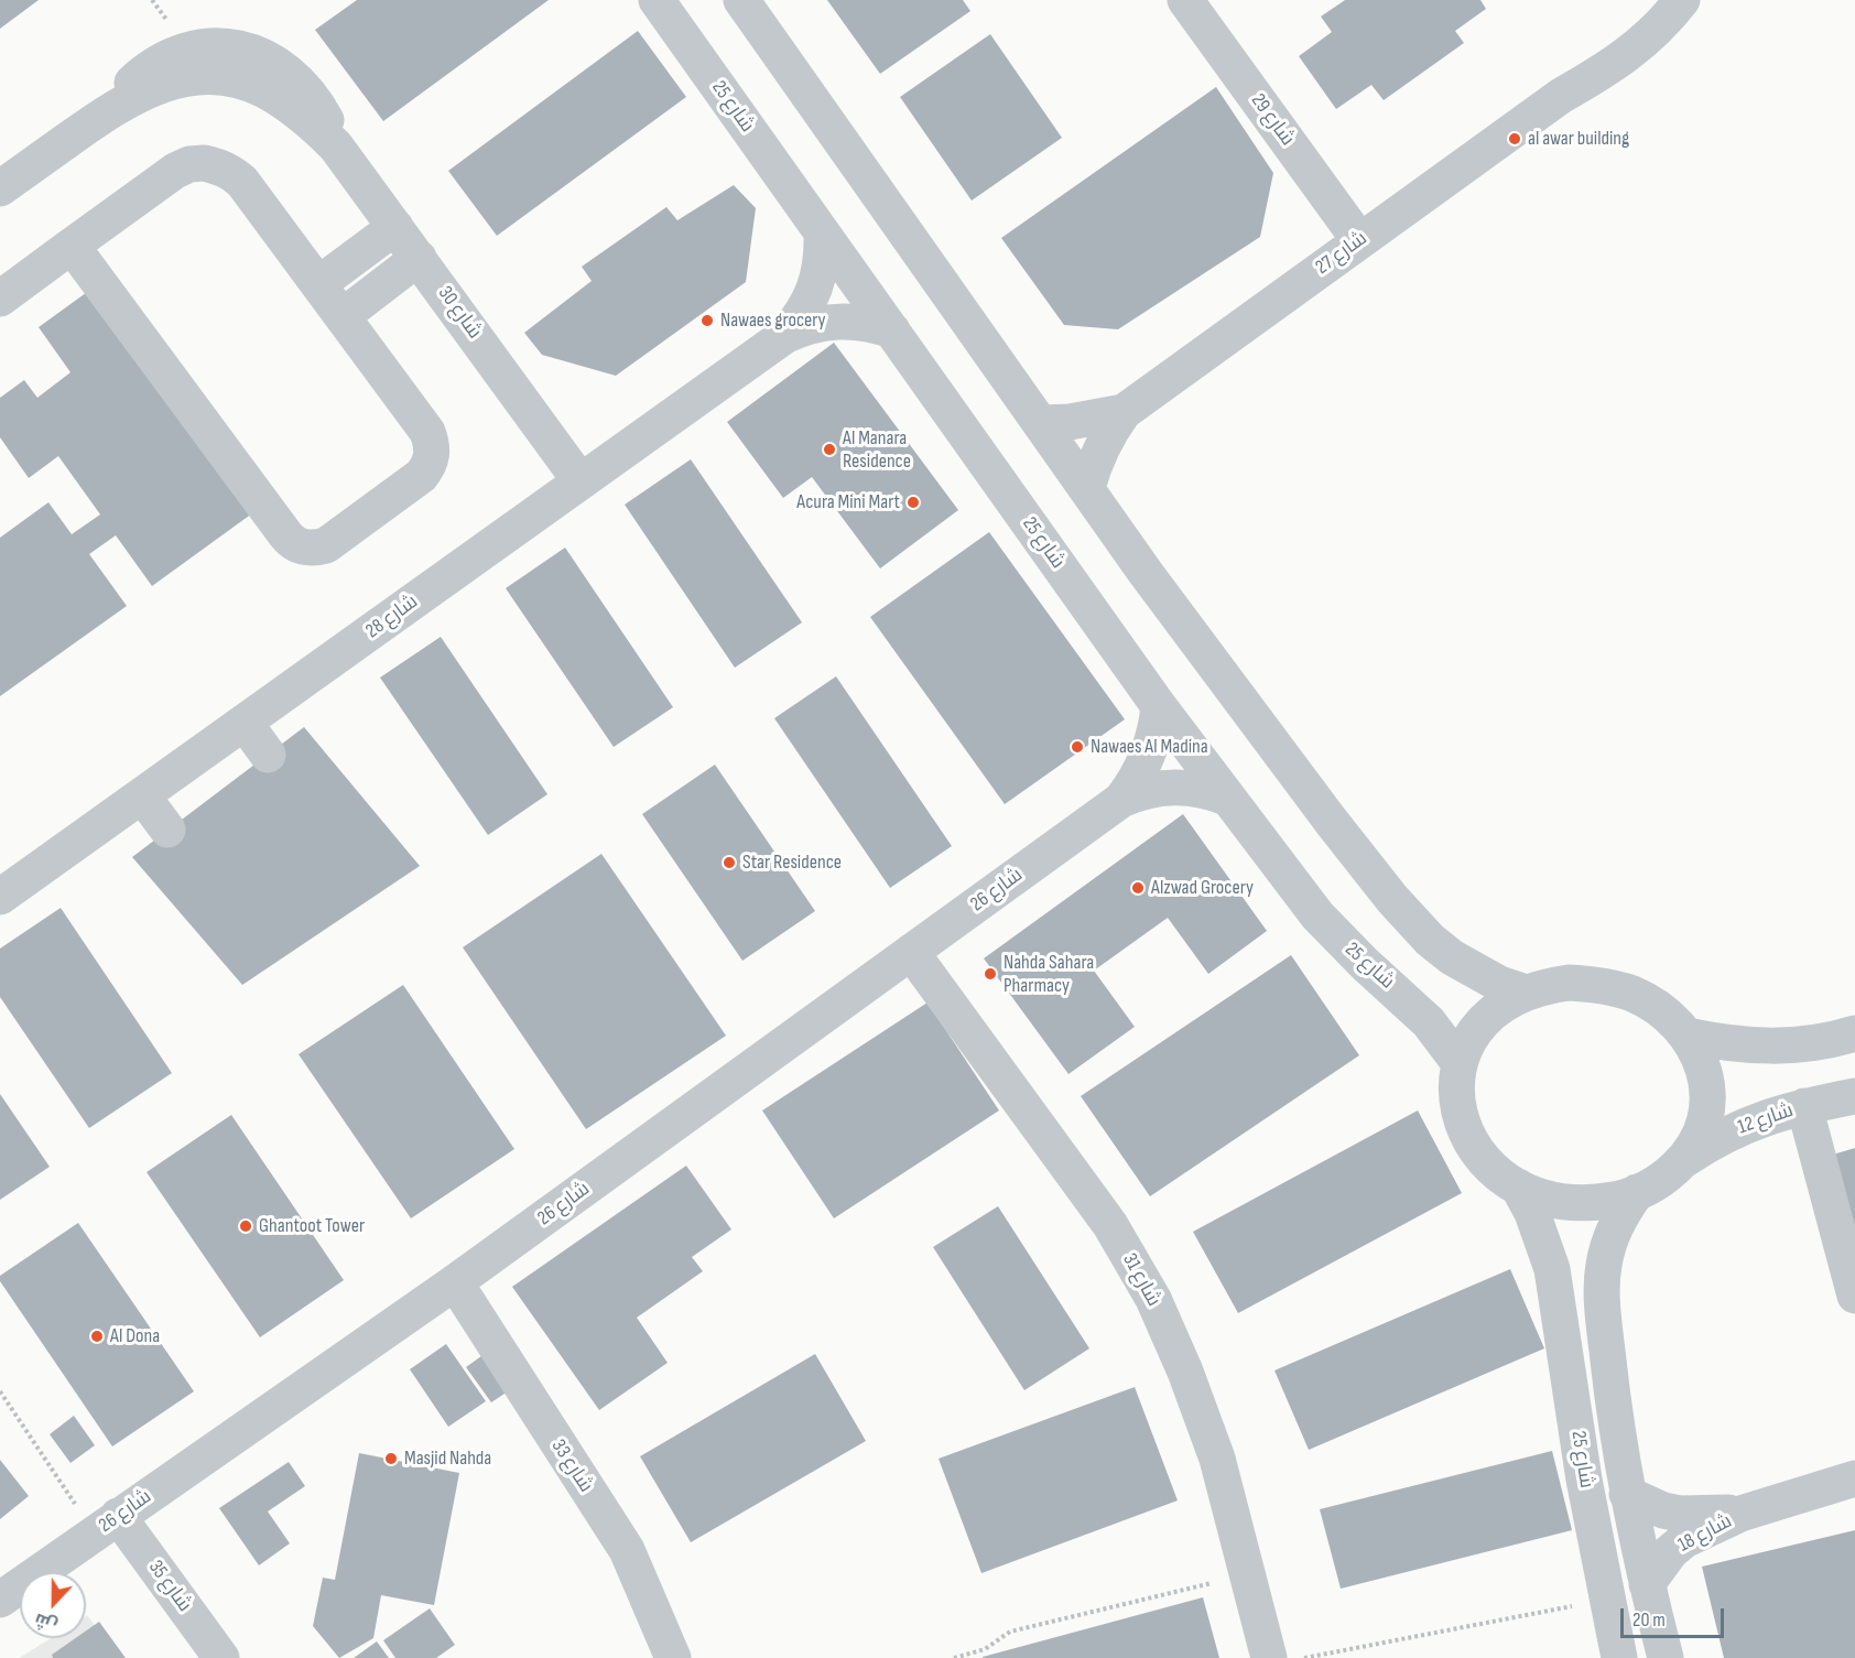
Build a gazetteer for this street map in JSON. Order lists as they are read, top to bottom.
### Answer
{
  "streets": {
    "street": [
      "شارع 25",
      "شارع 29",
      "شارع 27",
      "شارع 30",
      "شارع 28",
      "شارع 26",
      "شارع 12",
      "شارع 31",
      "شارع 33",
      "شارع 18",
      "شارع 35"
    ]
  },
  "crossings": [
    ["شارع 25", "شارع 28"],
    ["شارع 25", "شارع 26"],
    ["شارع 25", "شارع 12"],
    ["شارع 25", "شارع 18"],
    ["شارع 29", "شارع 27"],
    ["شارع 30", "شارع 28"],
    ["شارع 26", "شارع 31"],
    ["شارع 26", "شارع 33"],
    ["شارع 26", "شارع 35"]
  ],
  "places": [
    "al awar building",
    "Nawaes grocery",
    "Al Manara Residence",
    "Acura Mini Mart",
    "Nawaes Al Madina",
    "Star Residence",
    "Alzwad Grocery",
    "Nahda Sahara Pharmacy",
    "Ghantoot Tower",
    "Al Dona",
    "Masjid Nahda"
  ],
  "scale_bar": "20 m",
  "north": "bottom"
}
